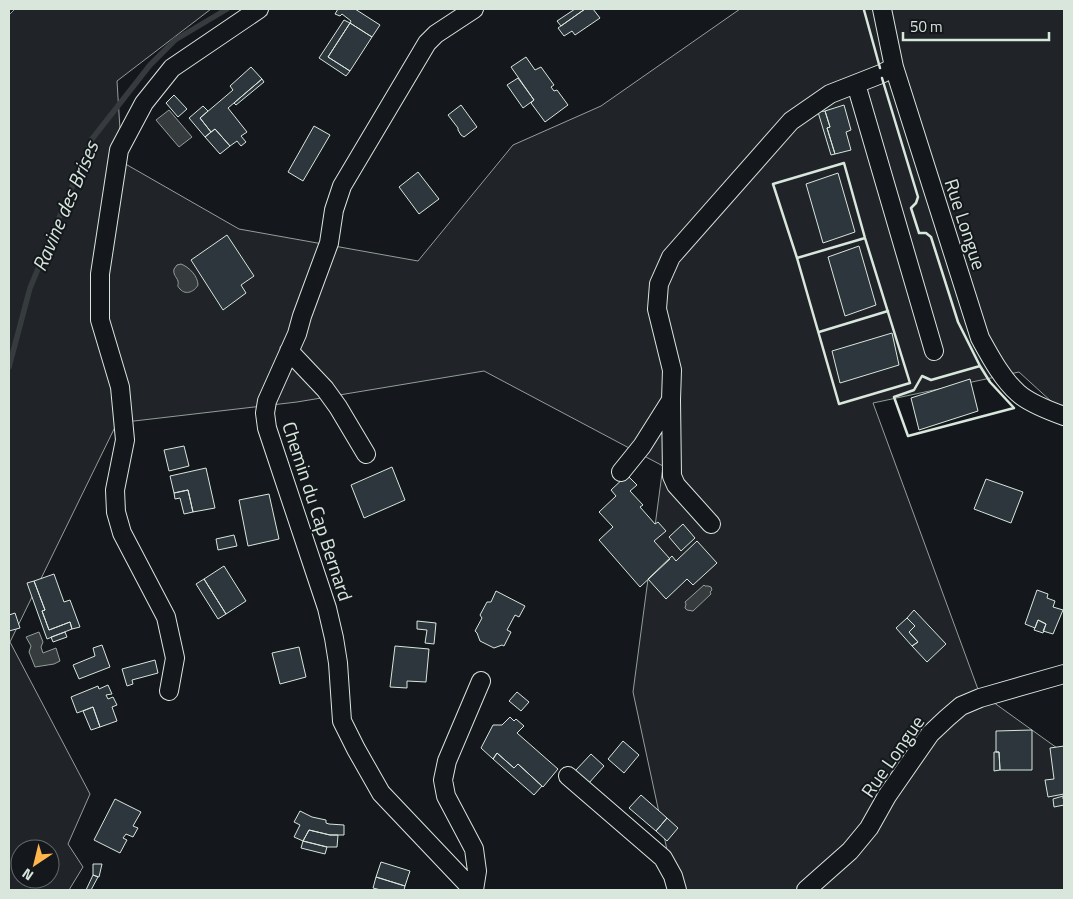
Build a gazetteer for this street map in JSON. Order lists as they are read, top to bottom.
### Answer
{
  "streets": {
    "street": ["Rue Longue", "Chemin du Cap Bernard"]
  },
  "water": ["Ravine des Brises"],
  "scale_bar": "50 m",
  "north": "bottom left"
}
